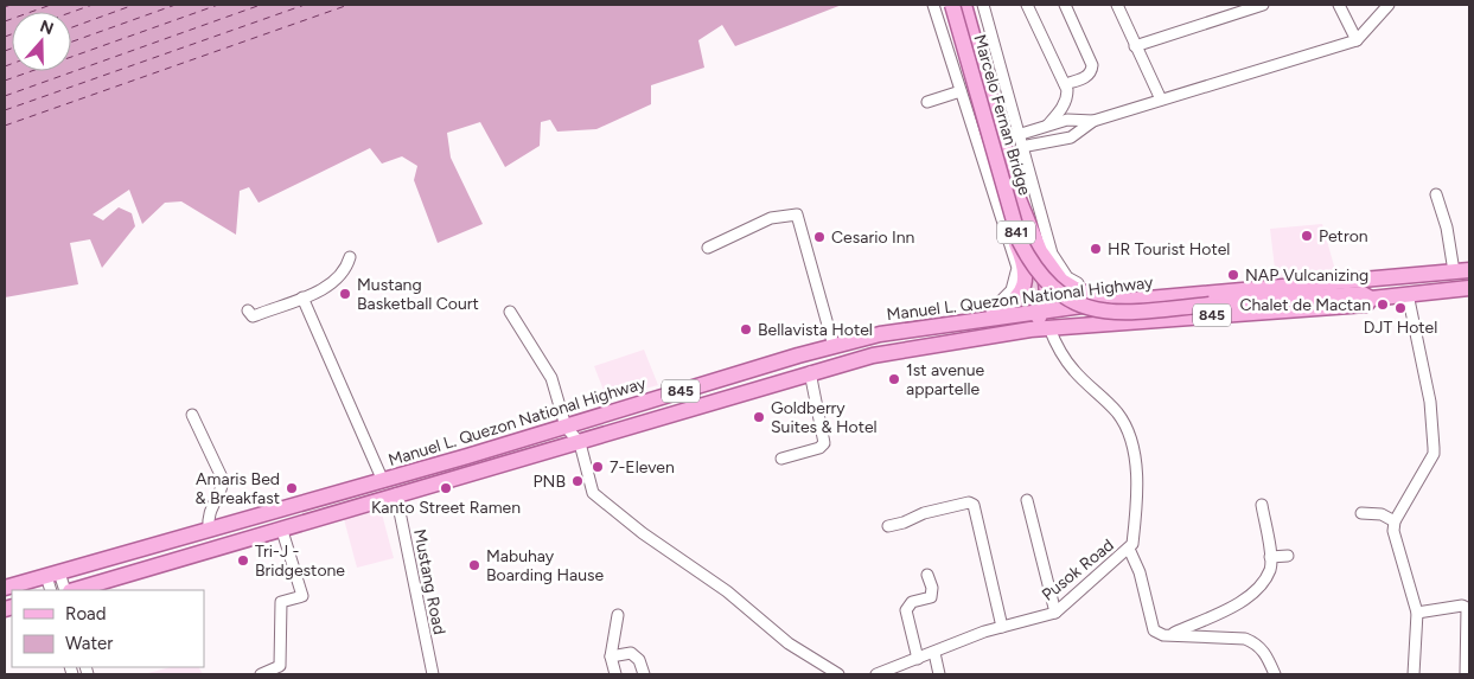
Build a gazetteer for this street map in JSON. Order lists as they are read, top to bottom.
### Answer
{
  "streets": {
    "main road": [
      "Marcelo Fernan Bridge",
      "841",
      "Manuel L. Quezon National Highway",
      "845"
    ],
    "street": ["Pusok Road", "Mustang Road"]
  },
  "crossings": [
    ["Marcelo Fernan Bridge", "Manuel L. Quezon National Highway"],
    ["Manuel L. Quezon National Highway", "Pusok Road"],
    ["Manuel L. Quezon National Highway", "Mustang Road"]
  ],
  "places": [
    "Petron",
    "Cesario Inn",
    "HR Tourist Hotel",
    "NAP Vulcanizing",
    "Mustang Basketball Court",
    "Chalet de Mactan",
    "DJT Hotel",
    "Bellavista Hotel",
    "1st avenue appartelle",
    "Goldberry Suites & Hotel",
    "7-Eleven",
    "PNB",
    "Amaris Bed & Breakfast",
    "Kanto Street Ramen",
    "Tri-J - Bridgestone",
    "Mabuhay Boarding Hause"
  ],
  "legend": ["Road", "Water"],
  "north": "top"
}
